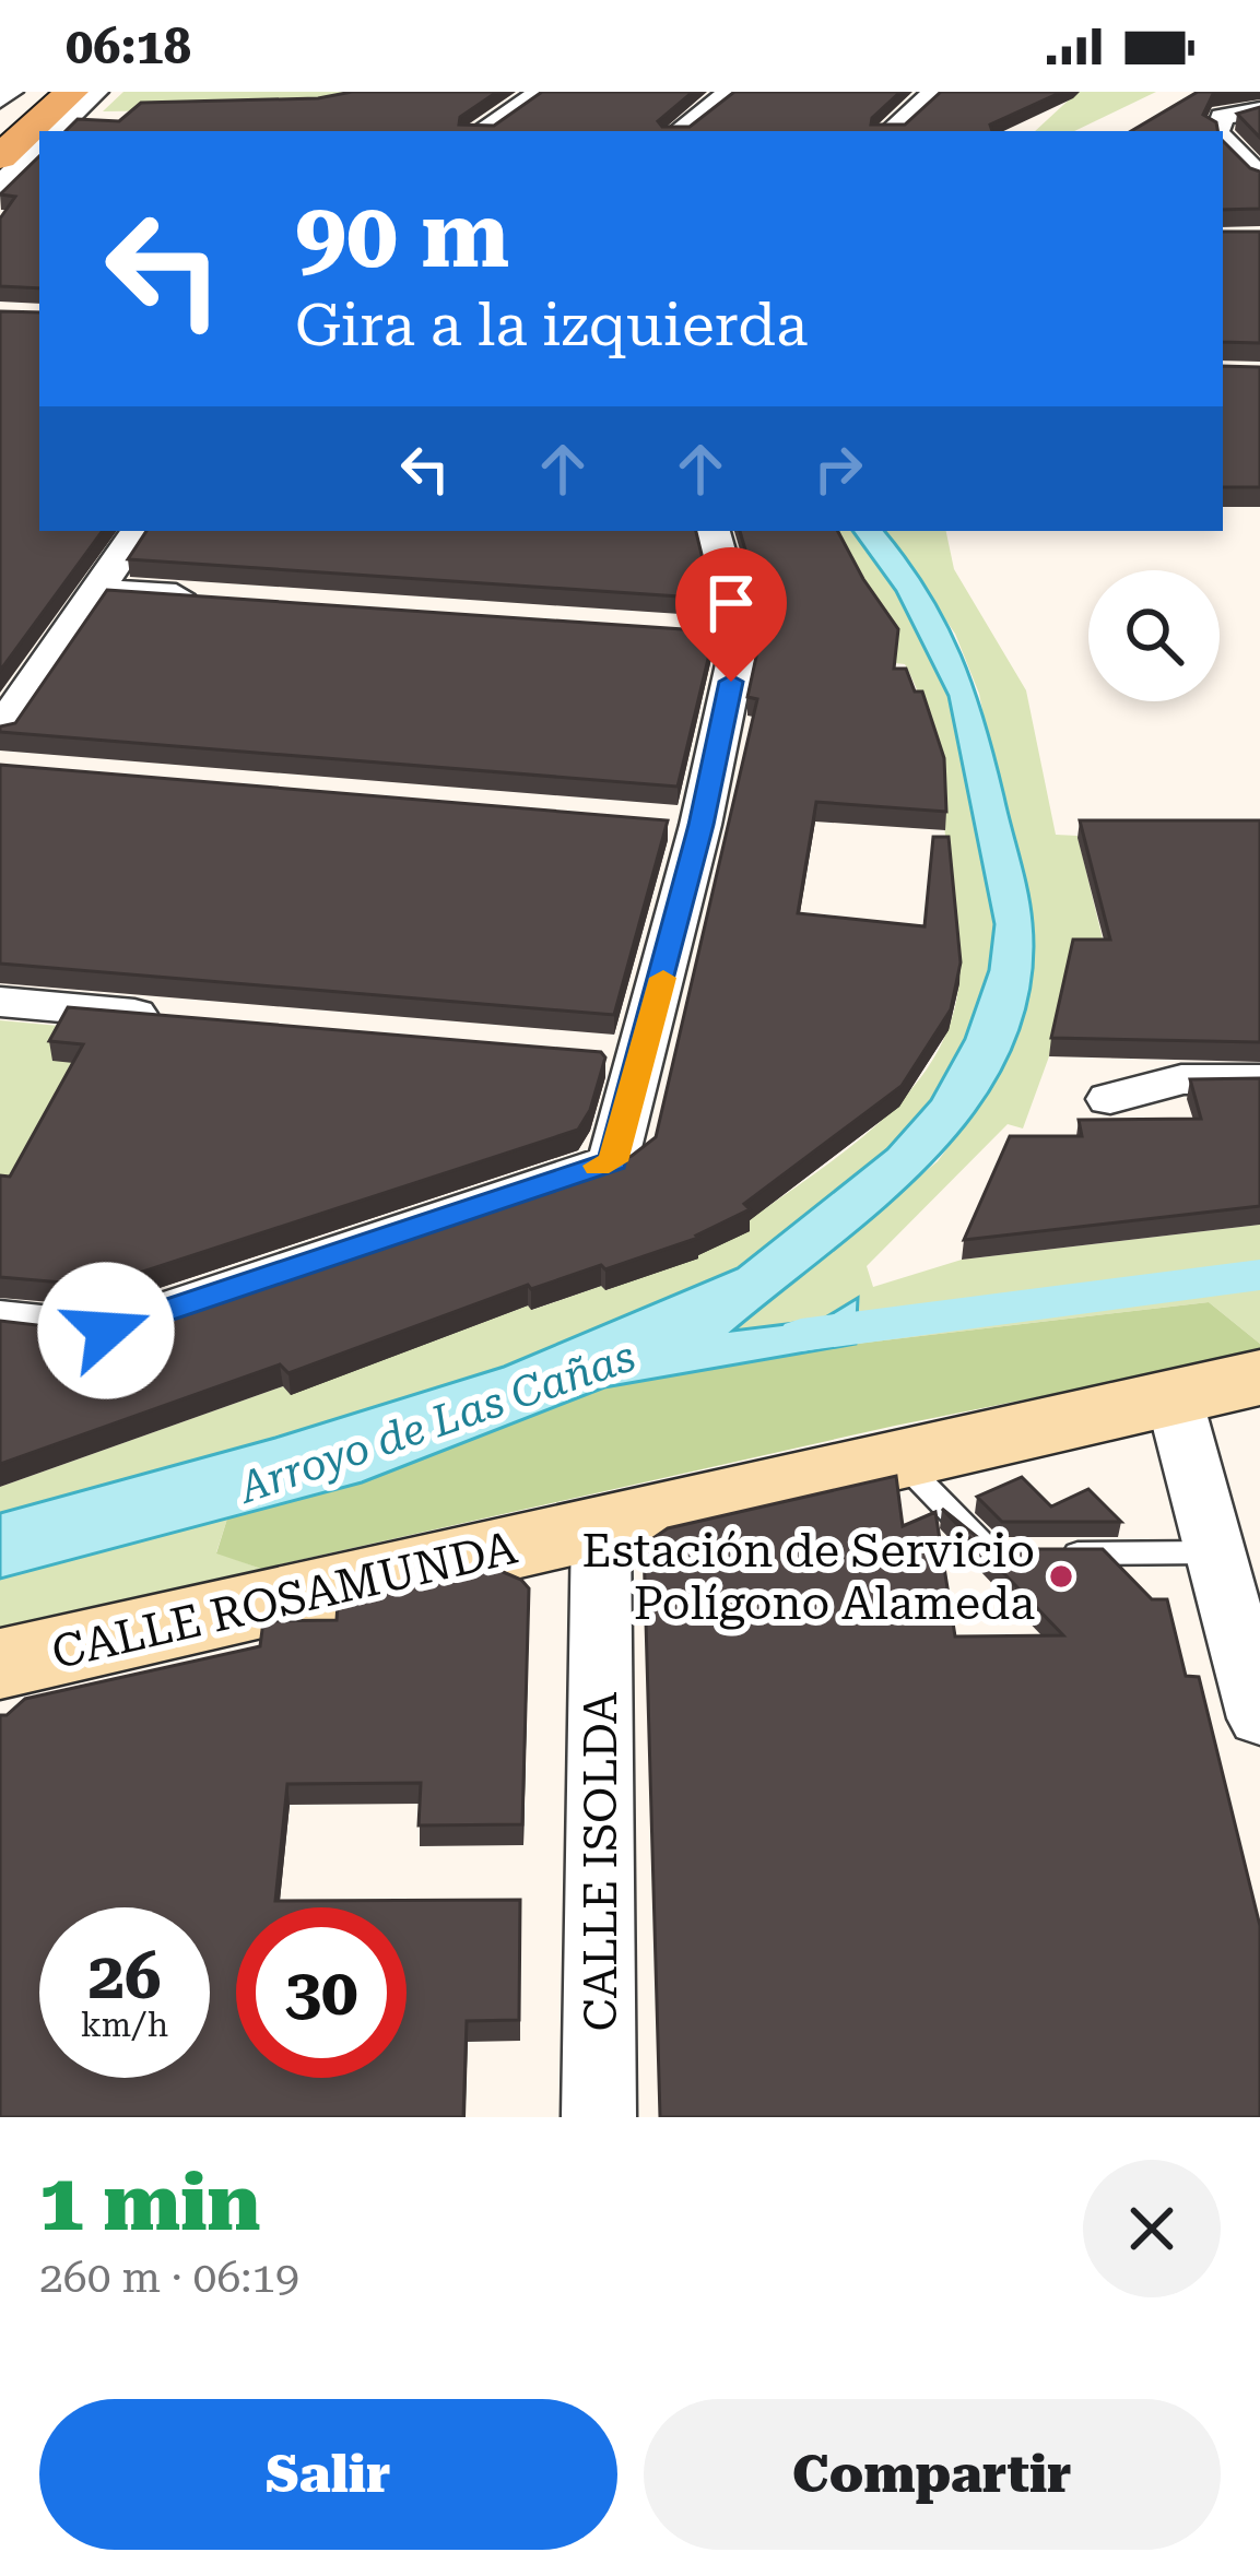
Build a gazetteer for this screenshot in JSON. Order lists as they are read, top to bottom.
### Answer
{
  "streets": {
    "main road": ["CALLE ROSAMUNDA"],
    "street": ["CALLE ISOLDA"]
  },
  "crossings": [
    ["CALLE ROSAMUNDA", "CALLE ISOLDA"]
  ],
  "water": ["Arroyo de Las Cañas"],
  "places": ["Estación de Servicio Polígono Alameda"],
  "page": {
    "status": "06:18",
    "turn": ["90 m", "Gira a la izquierda"],
    "speed": "26 km/h",
    "limit": "30",
    "heading": ["1 min", "260 m · 06:19"],
    "buttons": ["Salir", "Compartir"]
  }
}
